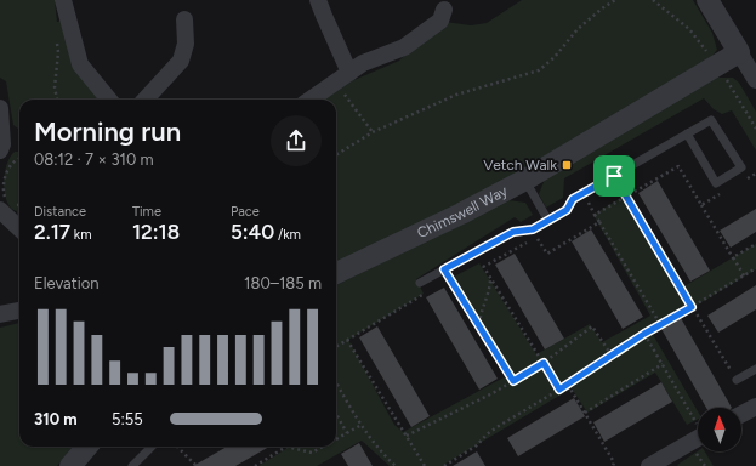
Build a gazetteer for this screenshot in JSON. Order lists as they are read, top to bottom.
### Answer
{
  "streets": {
    "street": ["Chimswell Way"]
  },
  "places": {
    "transit": ["Vetch Walk"]
  },
  "north": "top",
  "page": {
    "heading": ["Morning run", "08:12 · 7 × 310 m"],
    "stats": [
      ["Distance", "2.17 km"],
      ["Time", "12:18"],
      ["Pace", "5:40 /km"]
    ],
    "chart": ["Elevation", "180–185 m"],
    "list": [
      {
        "name": "310 m",
        "note": "5:55"
      }
    ]
  }
}
